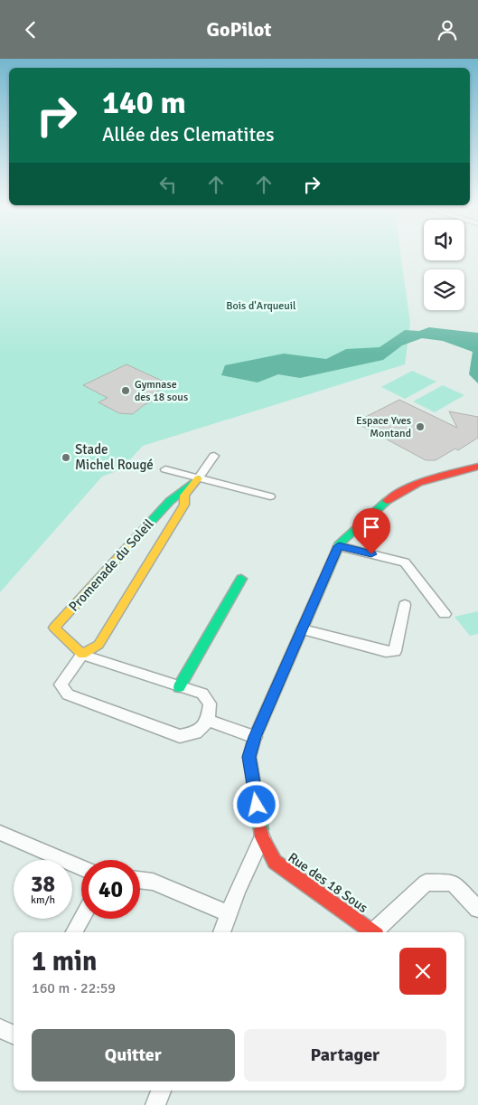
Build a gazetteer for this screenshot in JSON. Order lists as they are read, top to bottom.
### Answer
{
  "streets": {
    "street": ["Promenade du Soleil", "Rue des 18 Sous"]
  },
  "parks": ["Bois d'Arqueuil"],
  "places": ["Gymnase des 18 sous", "Espace Yves Montand", "Stade Michel Rougé"],
  "page": {
    "header": "GoPilot",
    "turn": ["140 m", "Allée des Clematites"],
    "speed": "38 km/h",
    "limit": "40",
    "heading": ["1 min", "160 m · 22:59"],
    "buttons": ["Quitter", "Partager"]
  }
}
